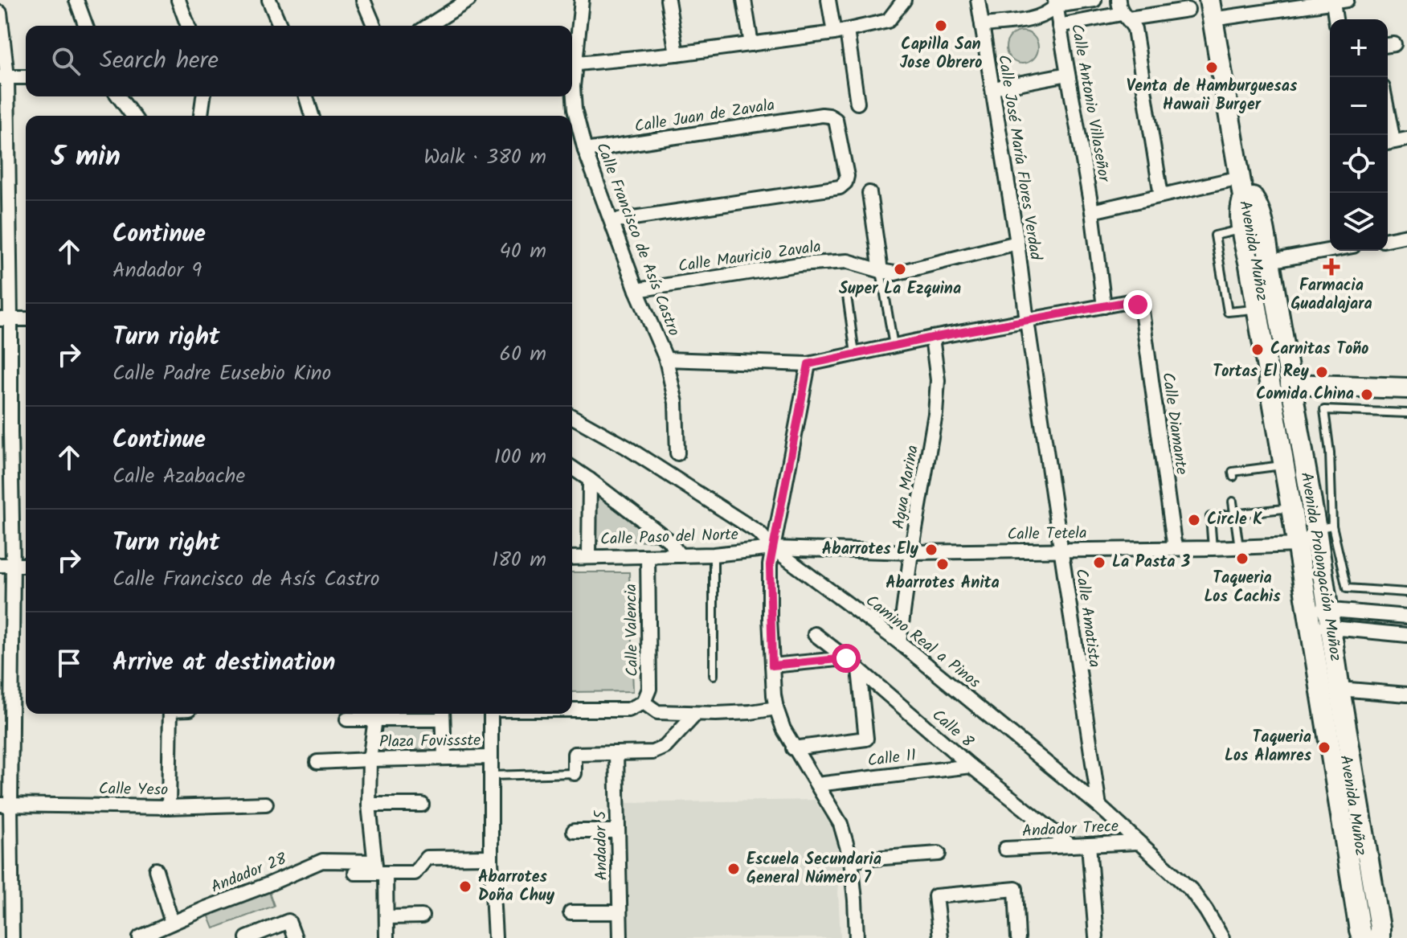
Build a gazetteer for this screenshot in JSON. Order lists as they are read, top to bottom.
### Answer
{
  "streets": {
    "street": [
      "Calle Antonio Villaseñor",
      "Calle Juan de Zavala",
      "Calle José María Flores Verdad",
      "Calle Francisco de Asís Castro",
      "Avenida Muñoz",
      "Calle Mauricio Zavala",
      "Calle Diamante",
      "Agua Marina",
      "Calle Tetela",
      "Calle Paso del Norte",
      "Avenida Prolongación Muñoz",
      "Calle Amatista",
      "Calle Valencia",
      "Camino Real a Pinos",
      "Calle 8",
      "Plaza Fovissste",
      "Calle 11",
      "Calle Yeso",
      "Andador Trece",
      "Andador 5",
      "Andador 28"
    ]
  },
  "crossings": [
    ["Calle Antonio Villaseñor", "Calle Francisco de Asís Castro"],
    ["Calle Juan de Zavala", "Calle Francisco de Asís Castro"],
    ["Calle José María Flores Verdad", "Calle Francisco de Asís Castro"],
    ["Calle José María Flores Verdad", "Calle Mauricio Zavala"],
    ["Calle José María Flores Verdad", "Calle Amatista"],
    ["Calle Francisco de Asís Castro", "Calle Mauricio Zavala"],
    ["Calle Francisco de Asís Castro", "Calle Diamante"],
    ["Calle Francisco de Asís Castro", "Agua Marina"],
    ["Calle Francisco de Asís Castro", "Calle Amatista"],
    ["Avenida Muñoz", "Avenida Prolongación Muñoz"],
    ["Calle Diamante", "Calle Tetela"],
    ["Agua Marina", "Calle Tetela"],
    ["Agua Marina", "Camino Real a Pinos"],
    ["Calle Tetela", "Calle Paso del Norte"],
    ["Calle Tetela", "Avenida Prolongación Muñoz"],
    ["Calle Tetela", "Calle Amatista"],
    ["Calle Tetela", "Camino Real a Pinos"],
    ["Calle Paso del Norte", "Calle Valencia"],
    ["Calle Paso del Norte", "Camino Real a Pinos"],
    ["Calle Amatista", "Camino Real a Pinos"],
    ["Camino Real a Pinos", "Andador Trece"],
    ["Calle 8", "Calle 11"],
    ["Calle 8", "Andador Trece"]
  ],
  "places": {
    "other": [
      "Capilla San Jose Obrero",
      "Venta de Hamburguesas Hawaii Burger",
      "Super La Ezquina",
      "Carnitas Toño",
      "Tortas El Rey",
      "Comida China",
      "Circle K",
      "Abarrotes Ely",
      "Taqueria Los Cachis",
      "La Pasta 3",
      "Abarrotes Anita",
      "Taqueria Los Alamres",
      "Escuela Secundaria General Número 7",
      "Abarrotes Doña Chuy"
    ],
    "health": ["Farmacia Guadalajara"]
  },
  "page": {
    "map_buttons": ["+", "−"],
    "search": "Search here",
    "heading": ["5 min", "Walk · 380 m"],
    "list": [
      ["Continue", "Andador 9", "40 m"],
      ["Turn right", "Calle Padre Eusebio Kino", "60 m"],
      ["Continue", "Calle Azabache", "100 m"],
      ["Turn right", "Calle Francisco de Asís Castro", "180 m"],
      "Arrive at destination"
    ]
  }
}
